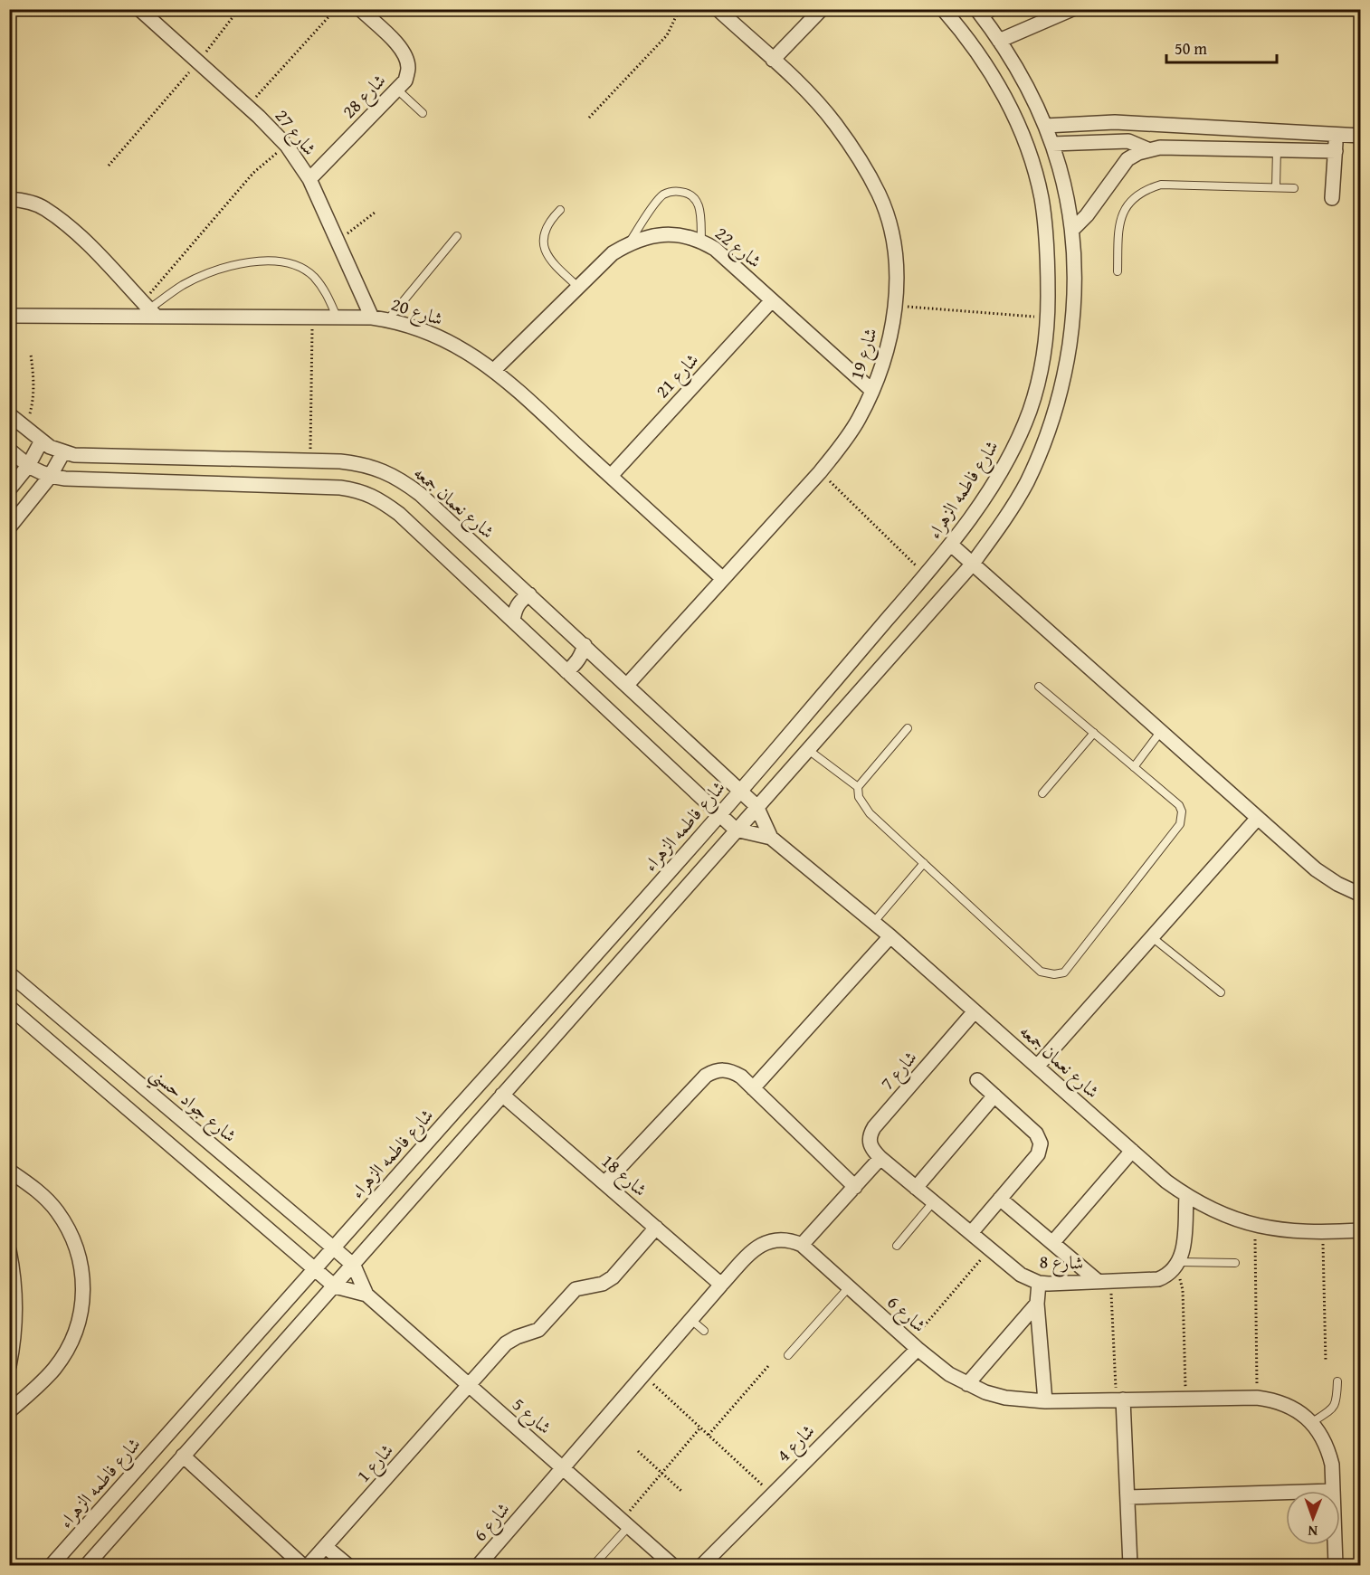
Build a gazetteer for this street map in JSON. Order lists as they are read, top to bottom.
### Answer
{
  "streets": {
    "street": [
      "شارع 28",
      "شارع 27",
      "شارع 22",
      "شارع 20",
      "شارع 19",
      "شارع 21",
      "شارع فاطمه الزهراء",
      "شارع نعمان جمعه",
      "شارع 7",
      "شارع جواد حسني",
      "شارع 18",
      "شارع 8",
      "شارع 6",
      "شارع 5",
      "شارع 4",
      "شارع 1"
    ]
  },
  "crossings": [
    ["شارع 28", "شارع 27"],
    ["شارع 27", "شارع 20"],
    ["شارع 22", "شارع 20"],
    ["شارع 22", "شارع 19"],
    ["شارع 22", "شارع 21"],
    ["شارع 20", "شارع 19"],
    ["شارع 20", "شارع 21"],
    ["شارع 19", "شارع نعمان جمعه"],
    ["شارع فاطمه الزهراء", "شارع نعمان جمعه"],
    ["شارع فاطمه الزهراء", "شارع جواد حسني"],
    ["شارع نعمان جمعه", "شارع 7"],
    ["شارع 7", "شارع 8"],
    ["شارع جواد حسني", "شارع 5"],
    ["شارع 18", "شارع 6"],
    ["شارع 18", "شارع 1"],
    ["شارع 6", "شارع 5"],
    ["شارع 6", "شارع 4"],
    ["شارع 5", "شارع 1"]
  ],
  "scale_bar": "50 m",
  "north": "bottom"
}
